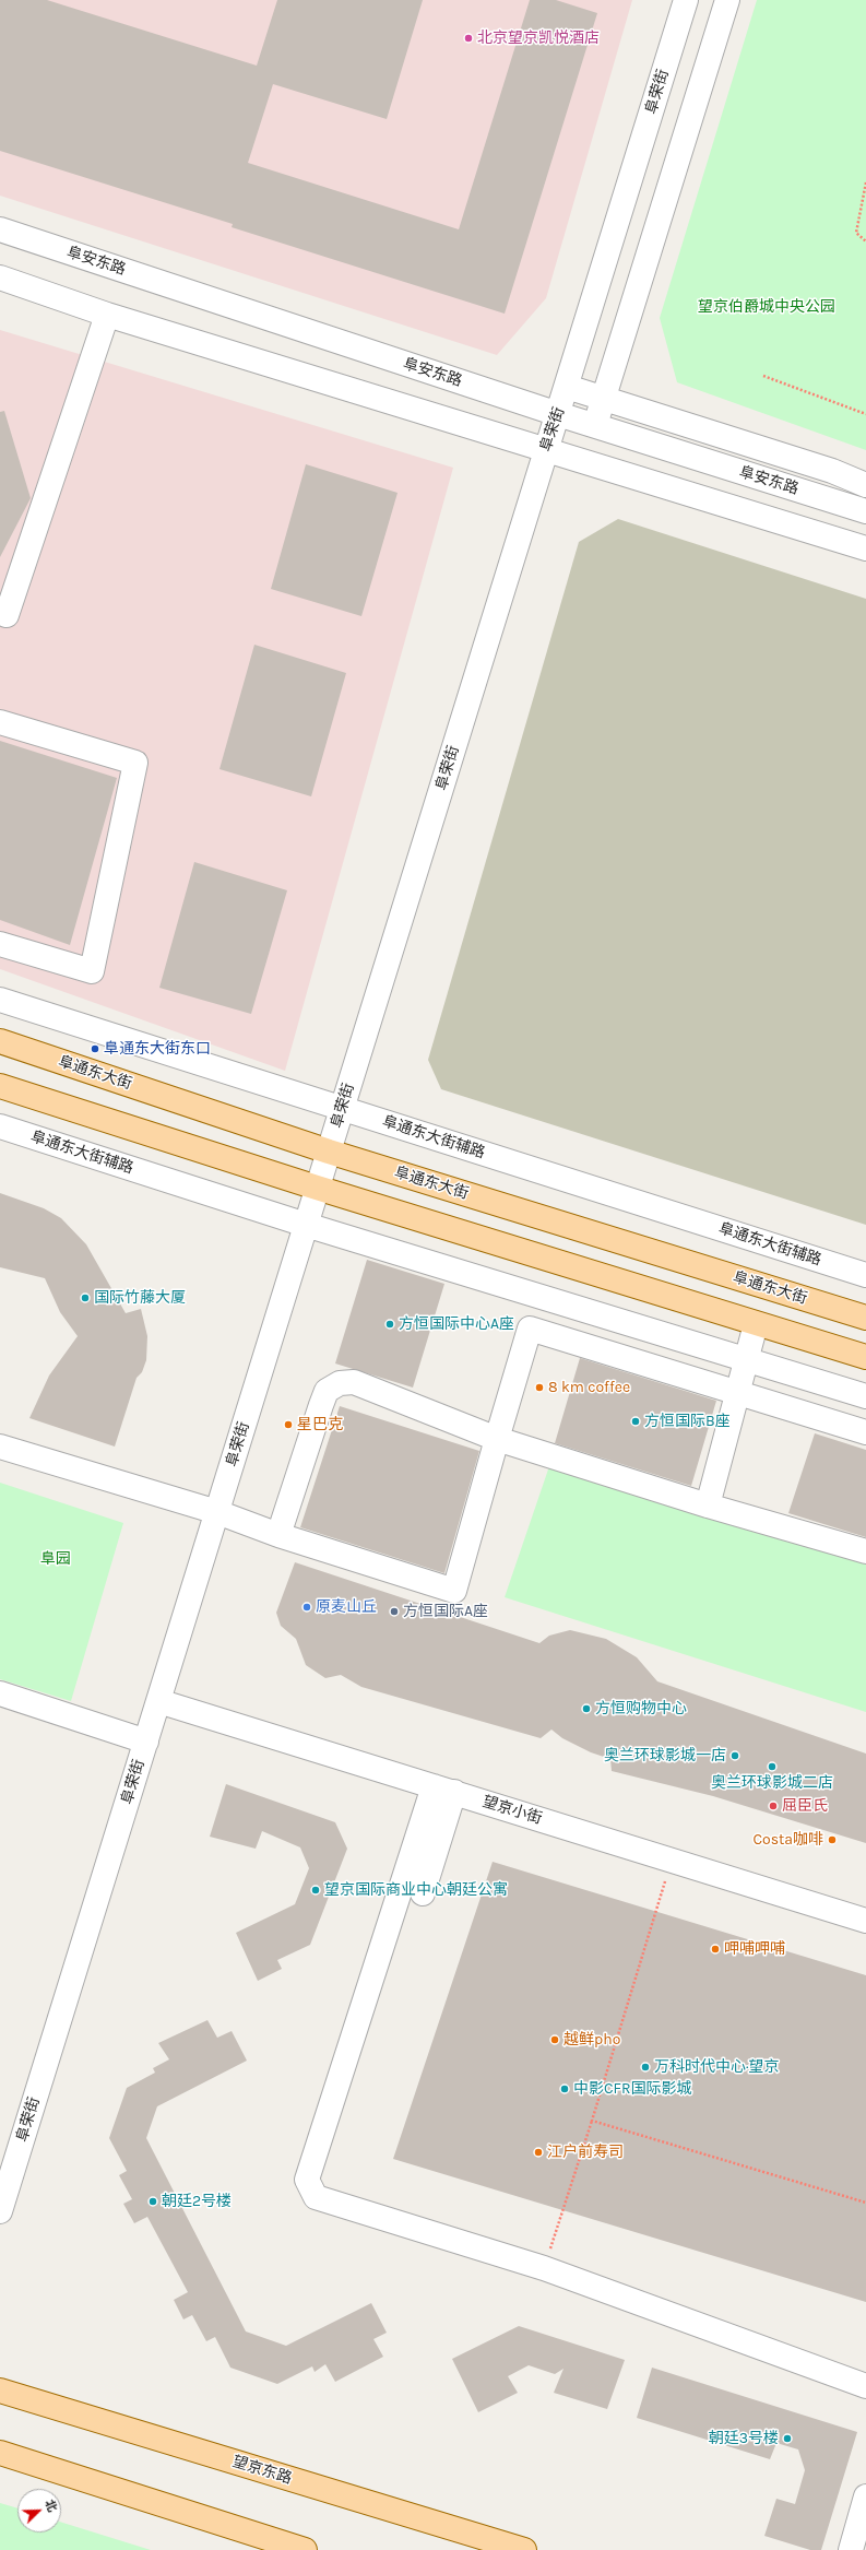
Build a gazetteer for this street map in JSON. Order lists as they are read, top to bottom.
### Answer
{
  "streets": {
    "main road": ["阜通东大街", "望京东路"],
    "street": [
      "阜荣街",
      "阜安东路",
      "阜通东大街辅路",
      "望京小街"
    ]
  },
  "crossings": [
    ["阜荣街", "阜安东路"],
    ["阜荣街", "阜通东大街"],
    ["阜荣街", "阜通东大街辅路"],
    ["阜荣街", "望京小街"]
  ],
  "parks": ["望京伯爵城中央公园", "阜园"],
  "places": [
    "北京望京凯悦酒店",
    "阜通东大街东口",
    "国际竹藤大厦",
    "方恒国际中心A座",
    "8 km coffee",
    "方恒国际B座",
    "星巴克",
    "原麦山丘",
    "方恒国际A座",
    "方恒购物中心",
    "奥兰环球影城一店",
    "奥兰环球影城二店",
    "屈臣氏",
    "Costa咖啡",
    "望京国际商业中心朝廷公寓",
    "呷哺呷哺",
    "越鲜pho",
    "万科时代中心·望京",
    "中影CFR国际影城",
    "江户前寿司",
    "朝廷2号楼",
    "朝廷3号楼"
  ],
  "north": "top right"
}
